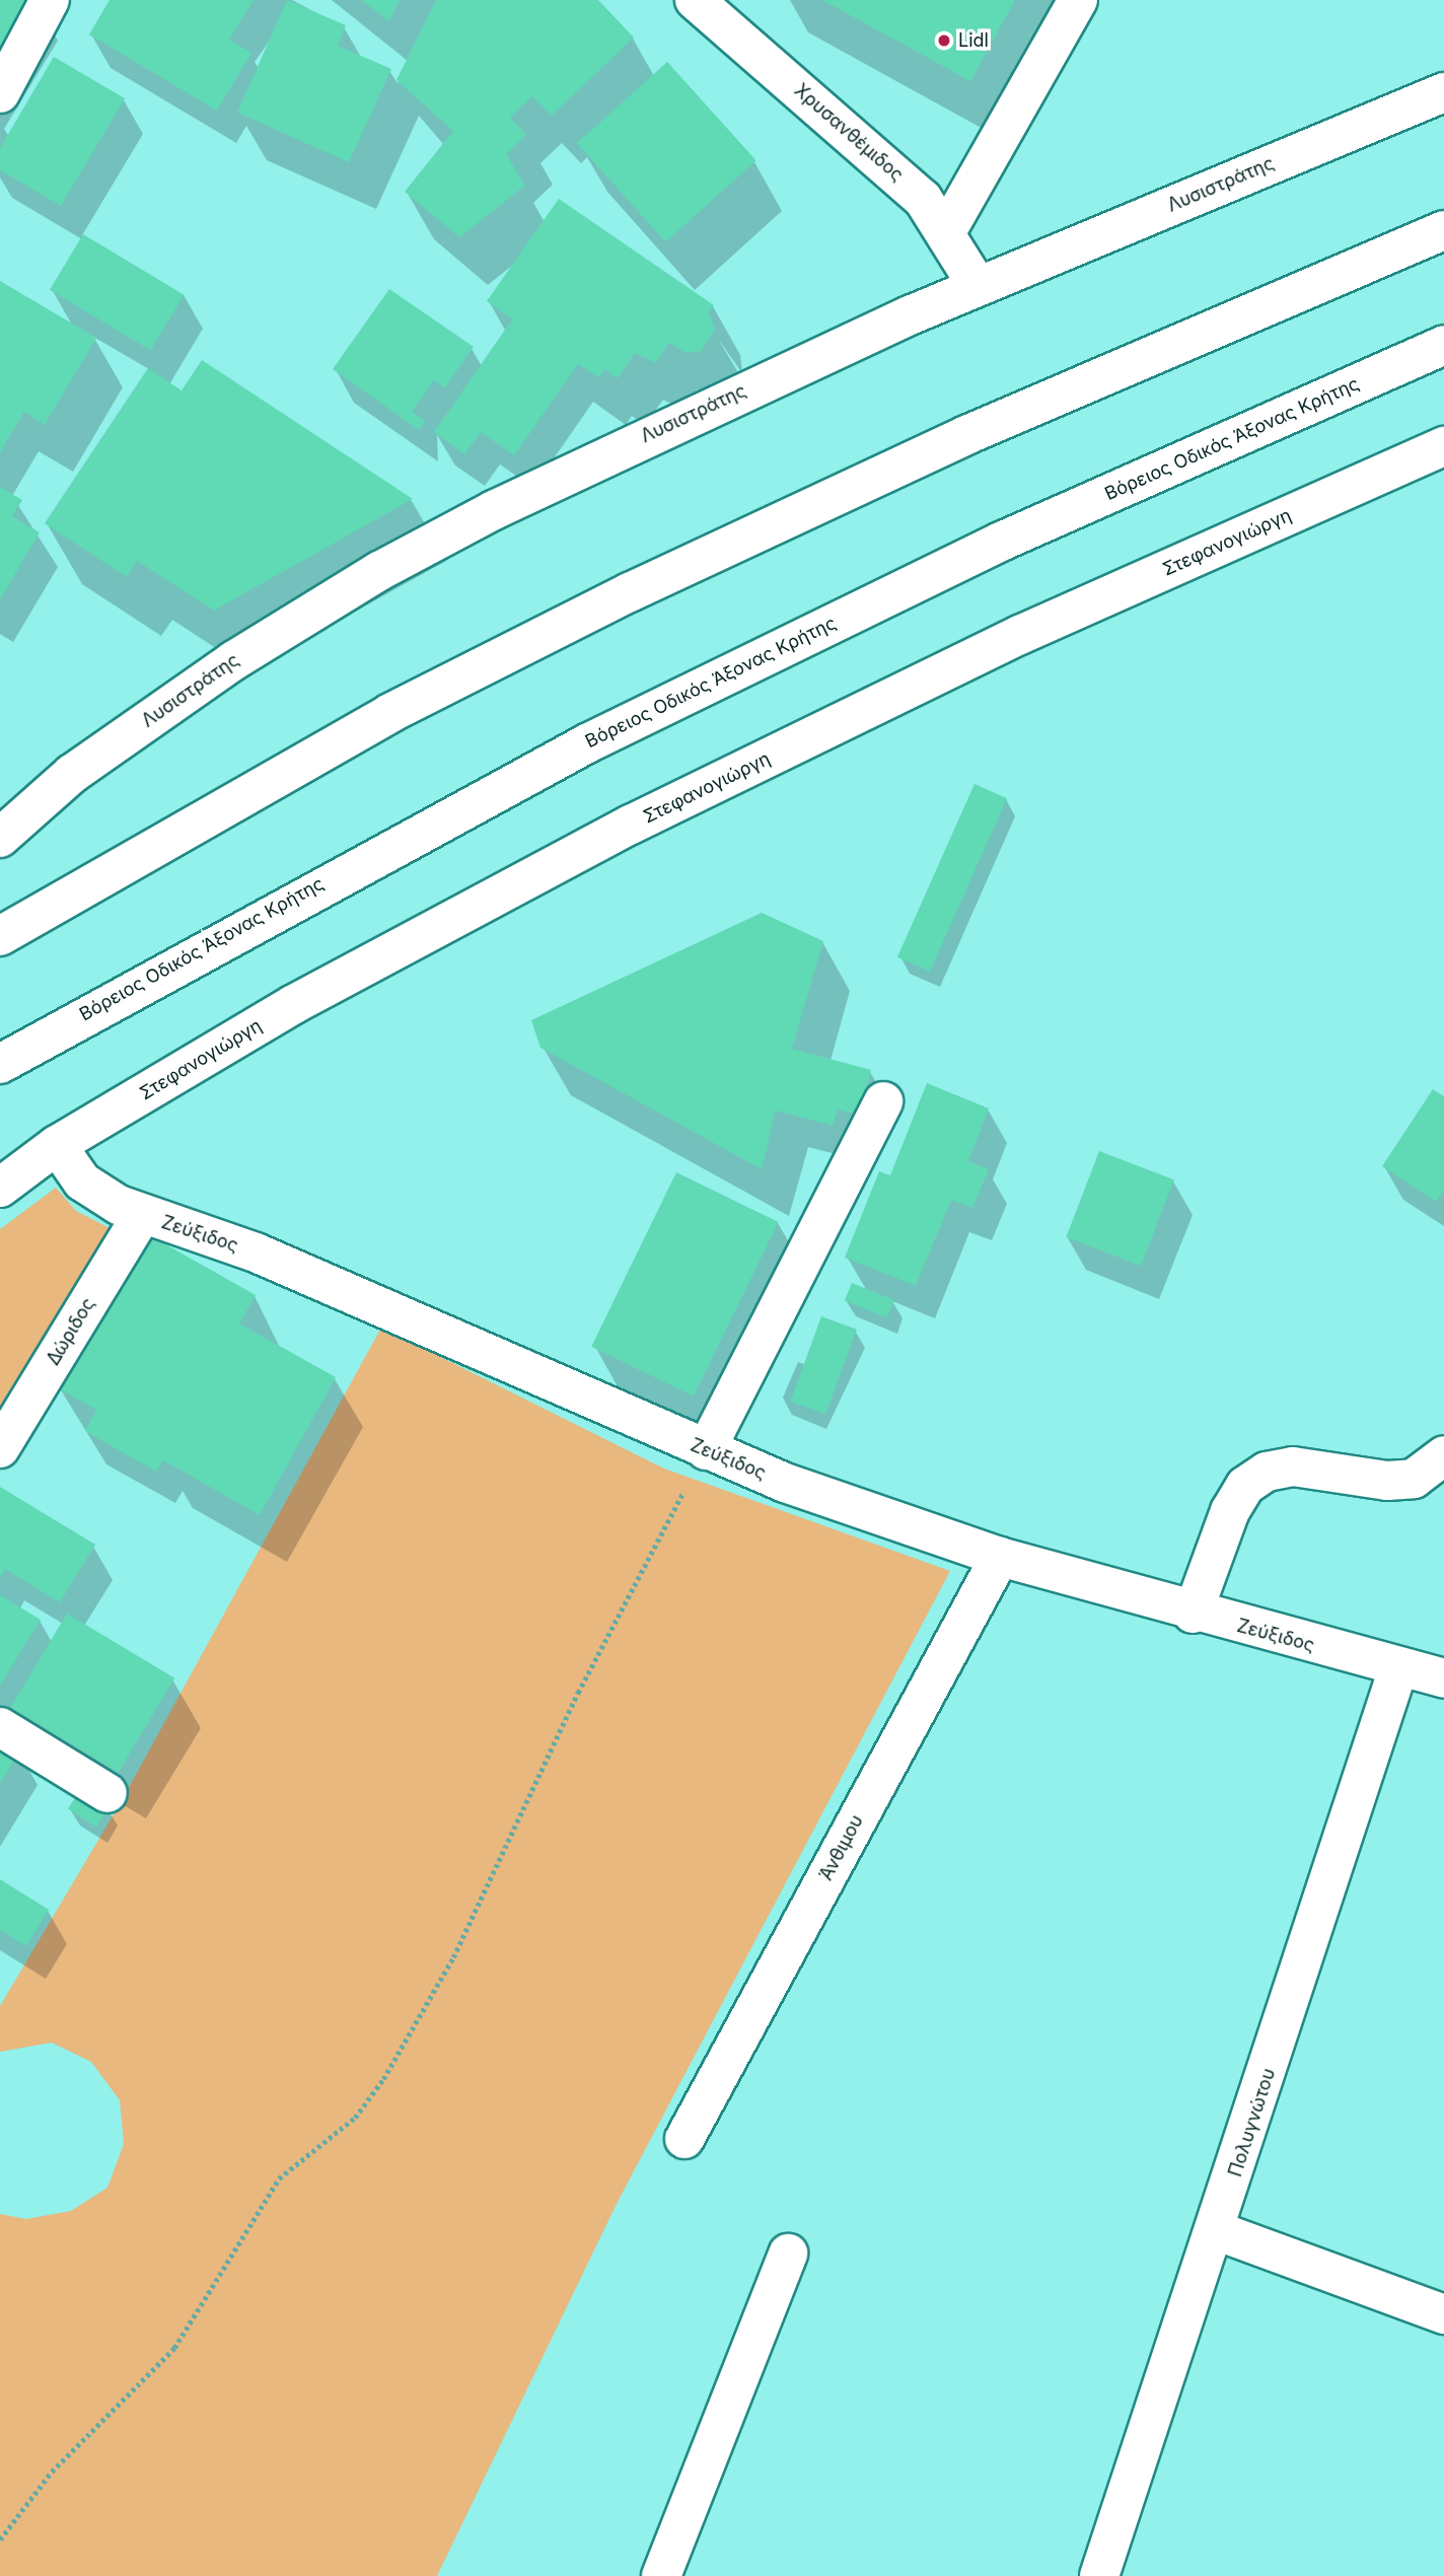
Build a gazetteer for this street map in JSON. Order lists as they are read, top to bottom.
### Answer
{
  "streets": {
    "main road": [
      "Χρυσανθέμιδος",
      "Λυσιστράτης",
      "Βόρειος Οδικός Άξονας Κρήτης",
      "Στεφανογιώργη",
      "Ζεύξιδος",
      "Δώριδος",
      "Άνθιμου",
      "Πολυγνώτου"
    ]
  },
  "crossings": [
    ["Χρυσανθέμιδος", "Λυσιστράτης"],
    ["Στεφανογιώργη", "Ζεύξιδος"],
    ["Ζεύξιδος", "Δώριδος"],
    ["Ζεύξιδος", "Άνθιμου"],
    ["Ζεύξιδος", "Πολυγνώτου"]
  ],
  "places": ["Lidl"]
}
